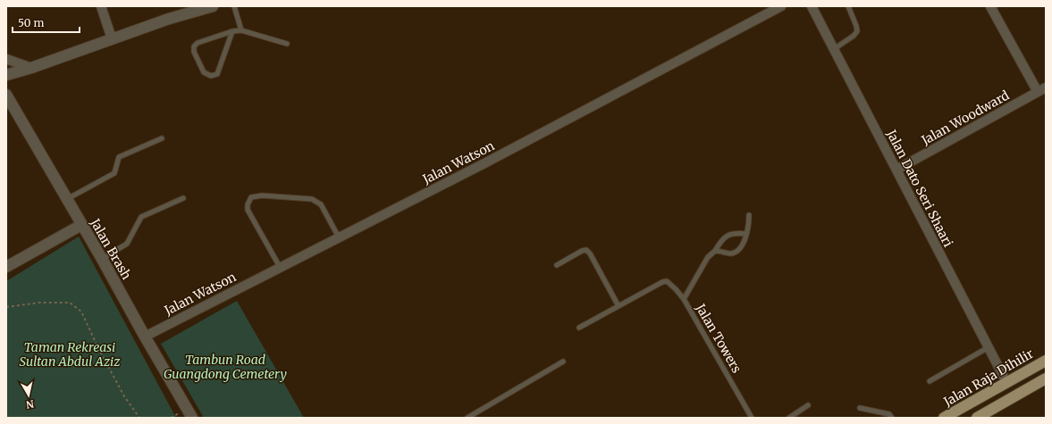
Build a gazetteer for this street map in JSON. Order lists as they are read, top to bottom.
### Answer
{
  "streets": {
    "main road": ["Jalan Raja Dihilir"],
    "street": [
      "Jalan Woodward",
      "Jalan Watson",
      "Jalan Dato Seri Shaari",
      "Jalan Brash"
    ],
    "lane": ["Jalan Towers"]
  },
  "crossings": [
    ["Jalan Woodward", "Jalan Dato Seri Shaari"],
    ["Jalan Watson", "Jalan Brash"],
    ["Jalan Dato Seri Shaari", "Jalan Raja Dihilir"]
  ],
  "parks": ["Taman Rekreasi Sultan Abdul Aziz", "Tambun Road Guangdong Cemetery"],
  "scale_bar": "50 m",
  "north": "bottom"
}
